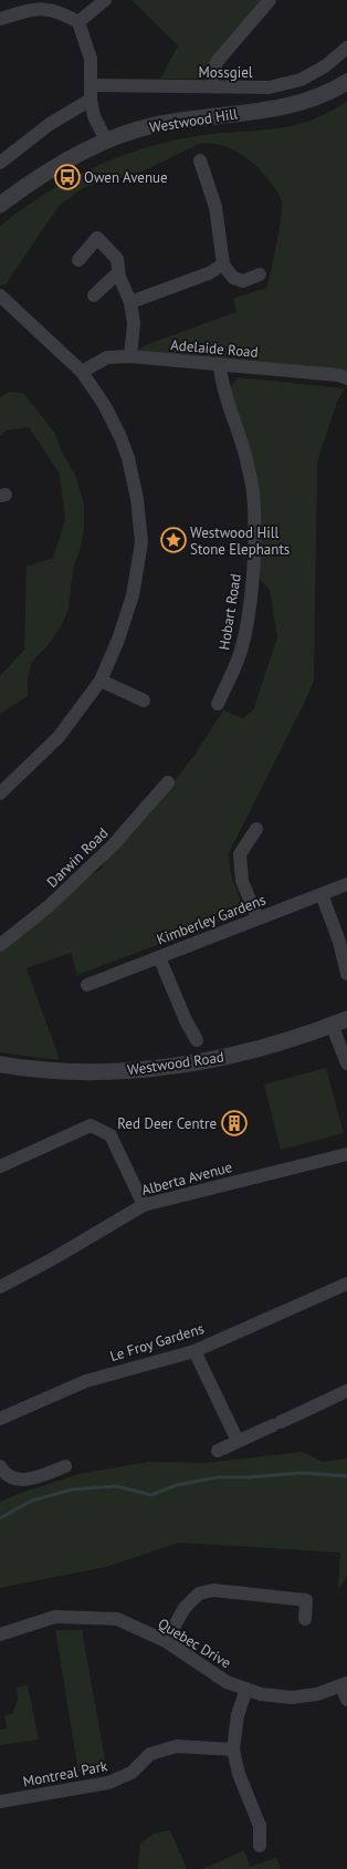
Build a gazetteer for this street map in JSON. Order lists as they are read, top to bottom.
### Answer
{
  "streets": {
    "street": [
      "Mossgiel",
      "Westwood Hill",
      "Adelaide Road",
      "Hobart Road",
      "Darwin Road",
      "Kimberley Gardens",
      "Westwood Road",
      "Alberta Avenue",
      "Le Froy Gardens",
      "Quebec Drive",
      "Montreal Park"
    ]
  },
  "crossings": [
    ["Adelaide Road", "Hobart Road"]
  ],
  "places": {
    "bus stop": ["Owen Avenue"],
    "place": ["Westwood Hill Stone Elephants"],
    "building": ["Red Deer Centre"]
  }
}
